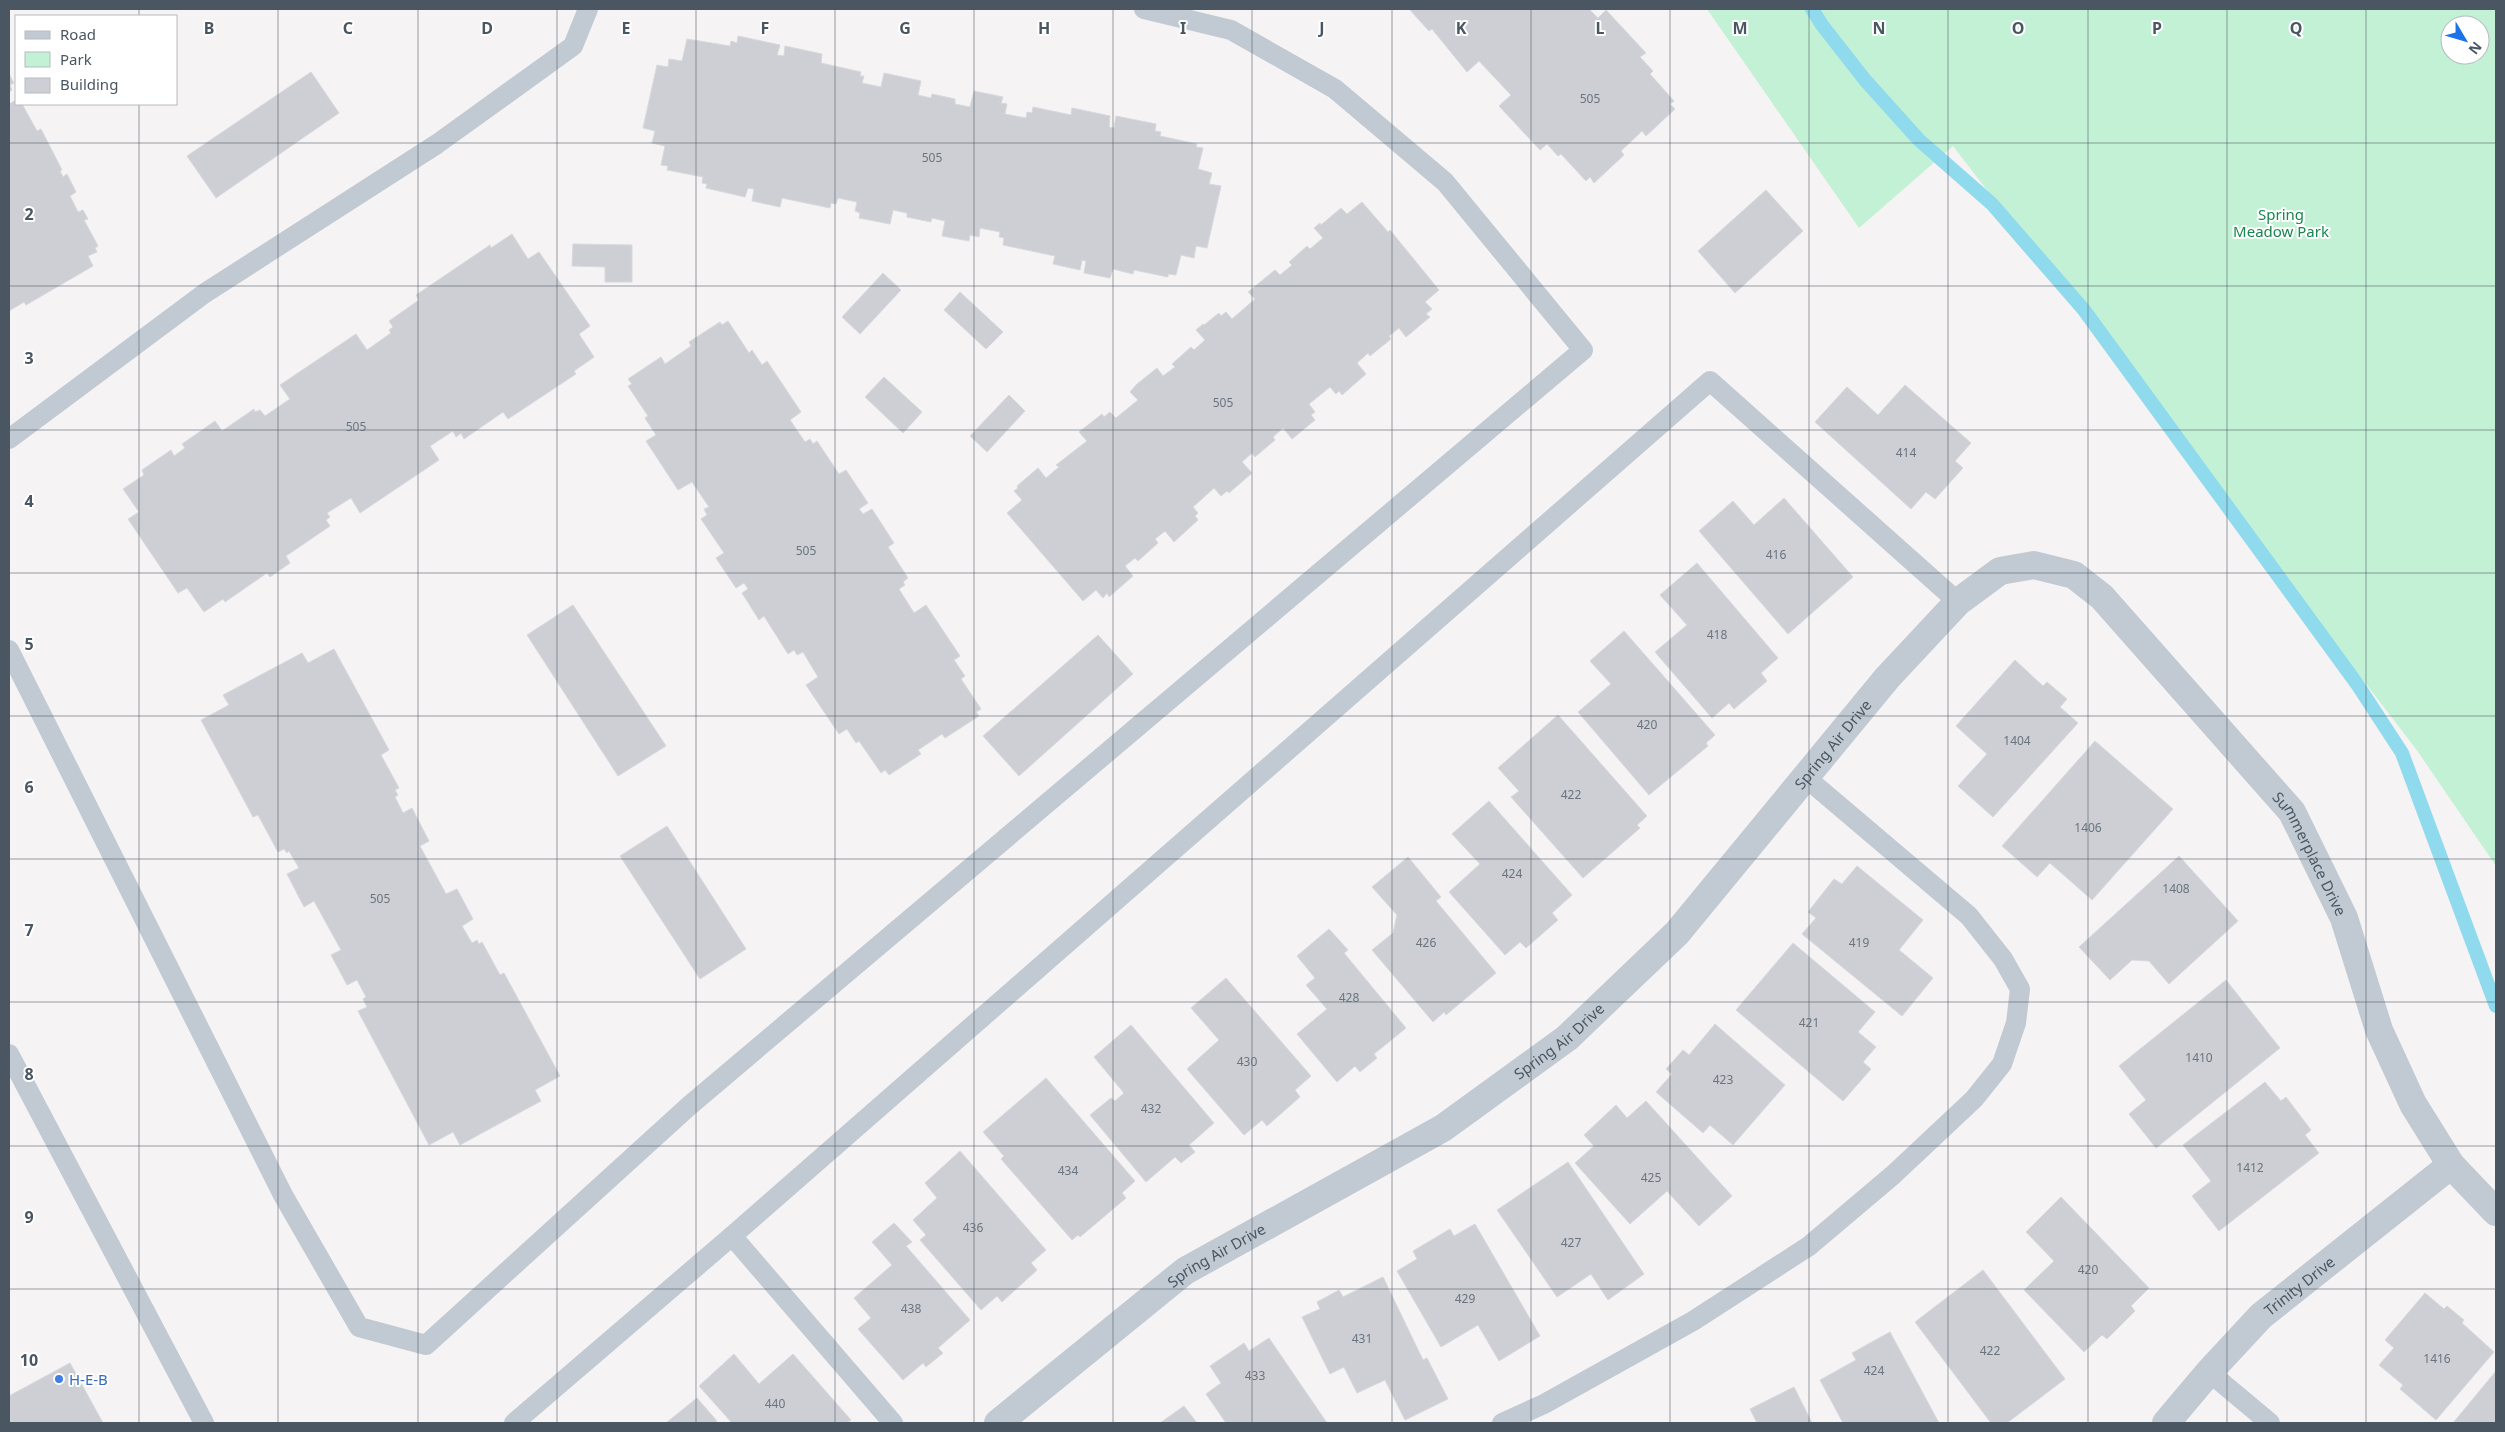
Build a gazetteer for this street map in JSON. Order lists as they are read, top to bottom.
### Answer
{
  "streets": {
    "street": ["Spring Air Drive", "Summerplace Drive", "Trinity Drive"]
  },
  "crossings": [
    ["Spring Air Drive", "Summerplace Drive"],
    ["Summerplace Drive", "Trinity Drive"]
  ],
  "parks": ["Spring Meadow Park"],
  "places": ["H-E-B"],
  "house_numbers": [
    "505",
    "505",
    "505",
    "505",
    "414",
    "505",
    "416",
    "418",
    "420",
    "1404",
    "422",
    "1406",
    "424",
    "1408",
    "505",
    "426",
    "419",
    "428",
    "421",
    "1410",
    "430",
    "423",
    "432",
    "1412",
    "434",
    "425",
    "436",
    "427",
    "420",
    "429",
    "438",
    "431",
    "422",
    "1416",
    "424",
    "433",
    "440"
  ],
  "legend": ["Road", "Park", "Building"],
  "north": "bottom right",
  "grid": {
    "columns": [
      "B",
      "C",
      "D",
      "E",
      "F",
      "G",
      "H",
      "I",
      "J",
      "K",
      "L",
      "M",
      "N",
      "O",
      "P",
      "Q"
    ],
    "rows": [
      "2",
      "3",
      "4",
      "5",
      "6",
      "7",
      "8",
      "9",
      "10"
    ]
  }
}
